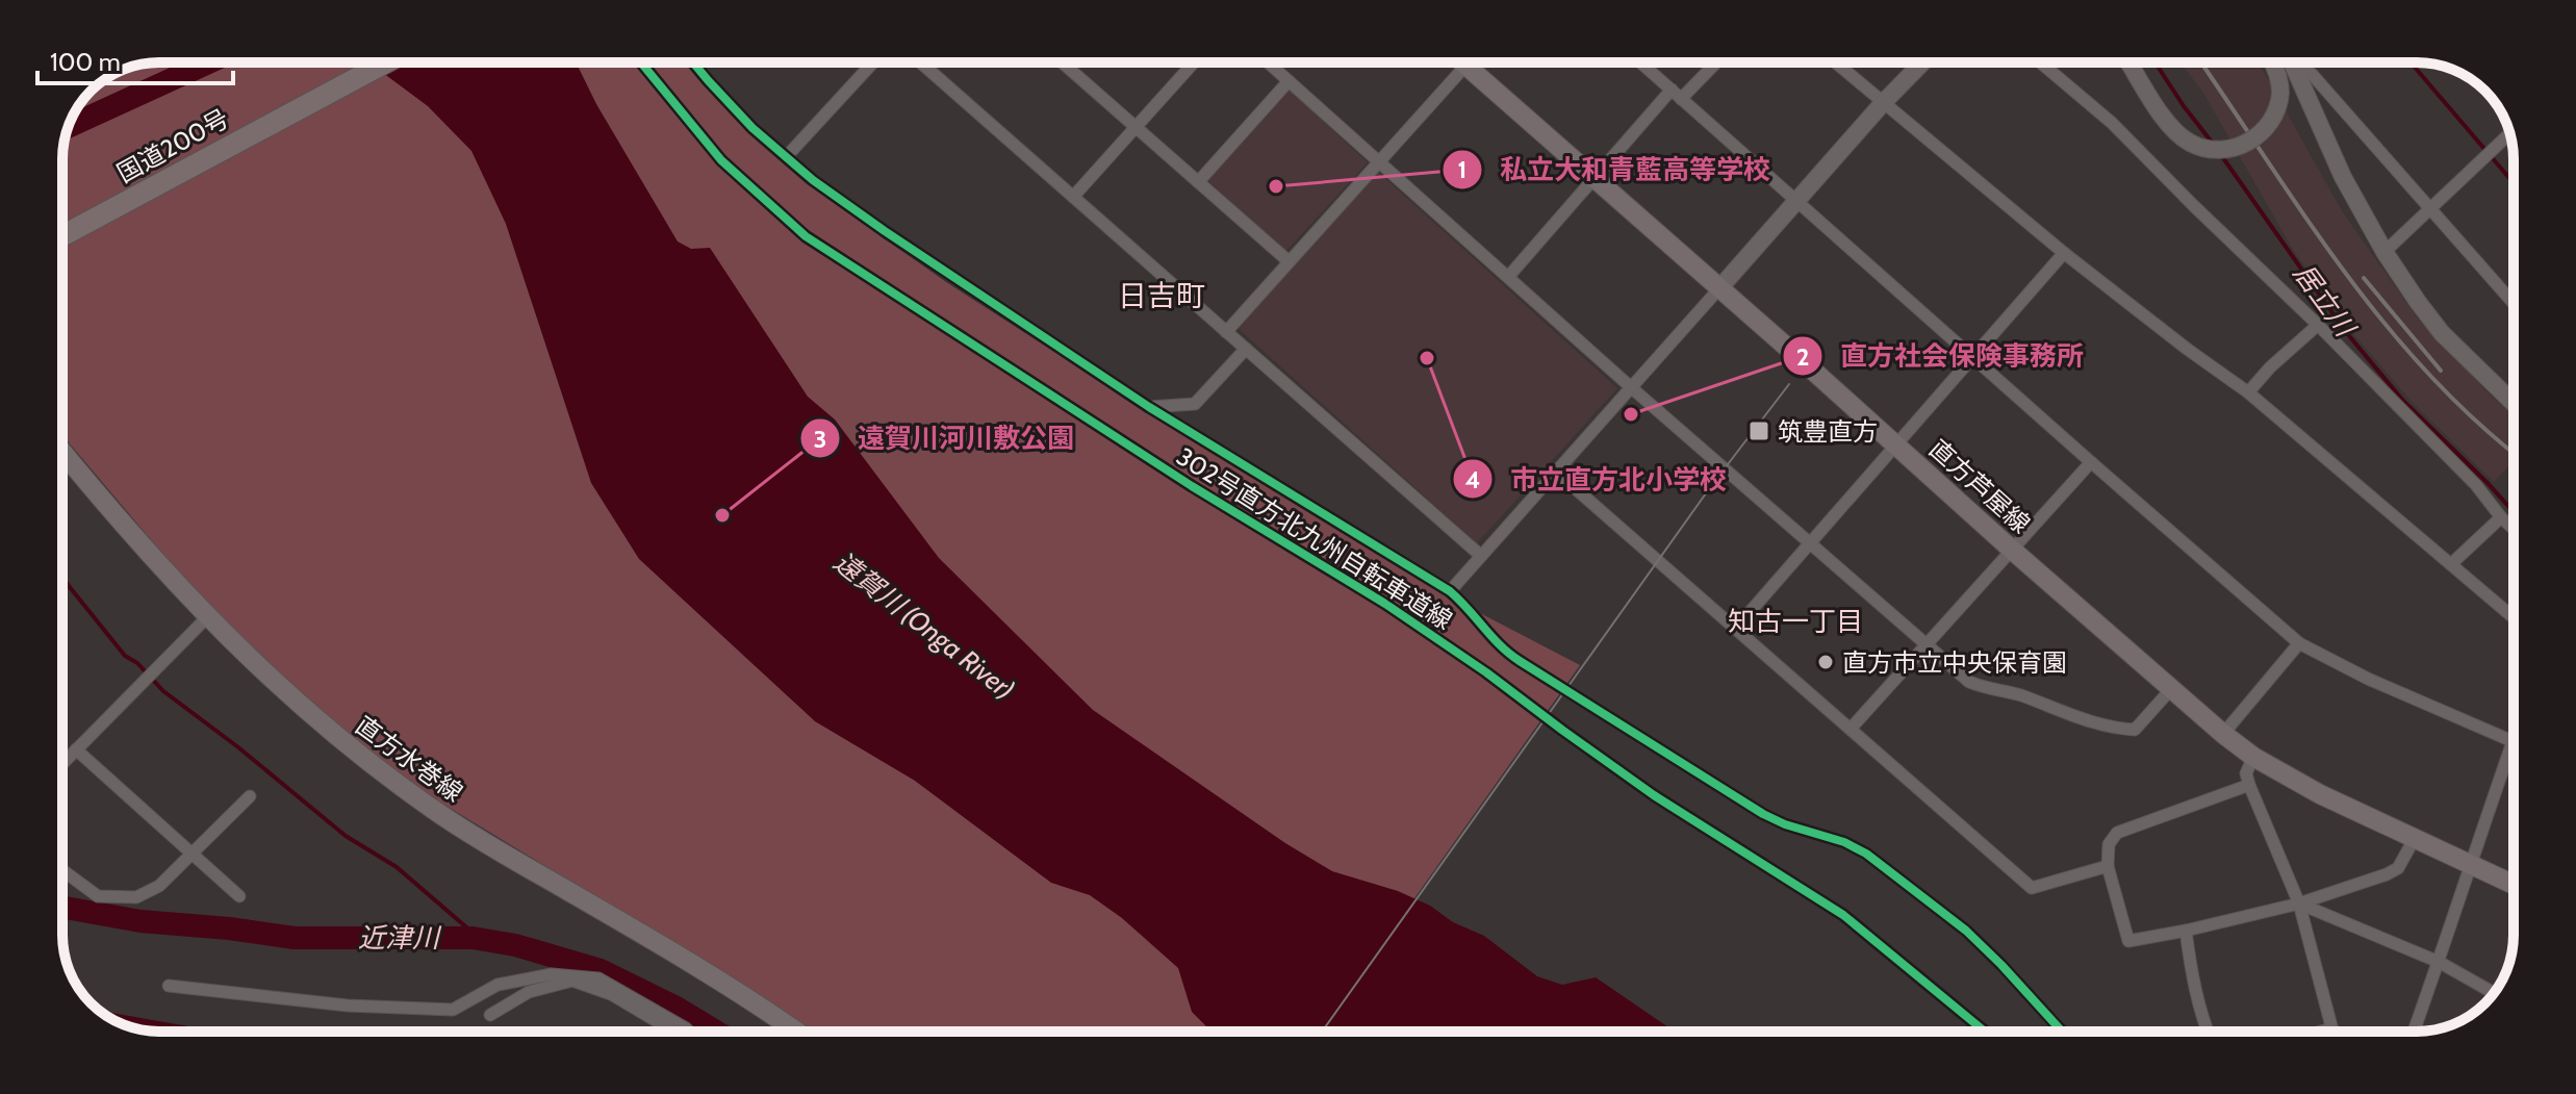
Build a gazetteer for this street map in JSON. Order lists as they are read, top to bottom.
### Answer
{
  "streets": {
    "highway": ["国道200号"],
    "main road": ["直方芦屋線", "直方水巻線"],
    "cycle path": ["302号直方北九州自転車道線"]
  },
  "districts": ["日吉町", "知古一丁目"],
  "water": ["居立川", "遠賀川 (Onga River)", "近津川"],
  "places": {
    "other": [
      "私立大和青藍高等学校",
      "市立直方北小学校",
      "直方社会保険事務所",
      "遠賀川河川敷公園",
      "直方市立中央保育園"
    ],
    "transit": ["筑豊直方"]
  },
  "scale_bar": "100 m"
}
